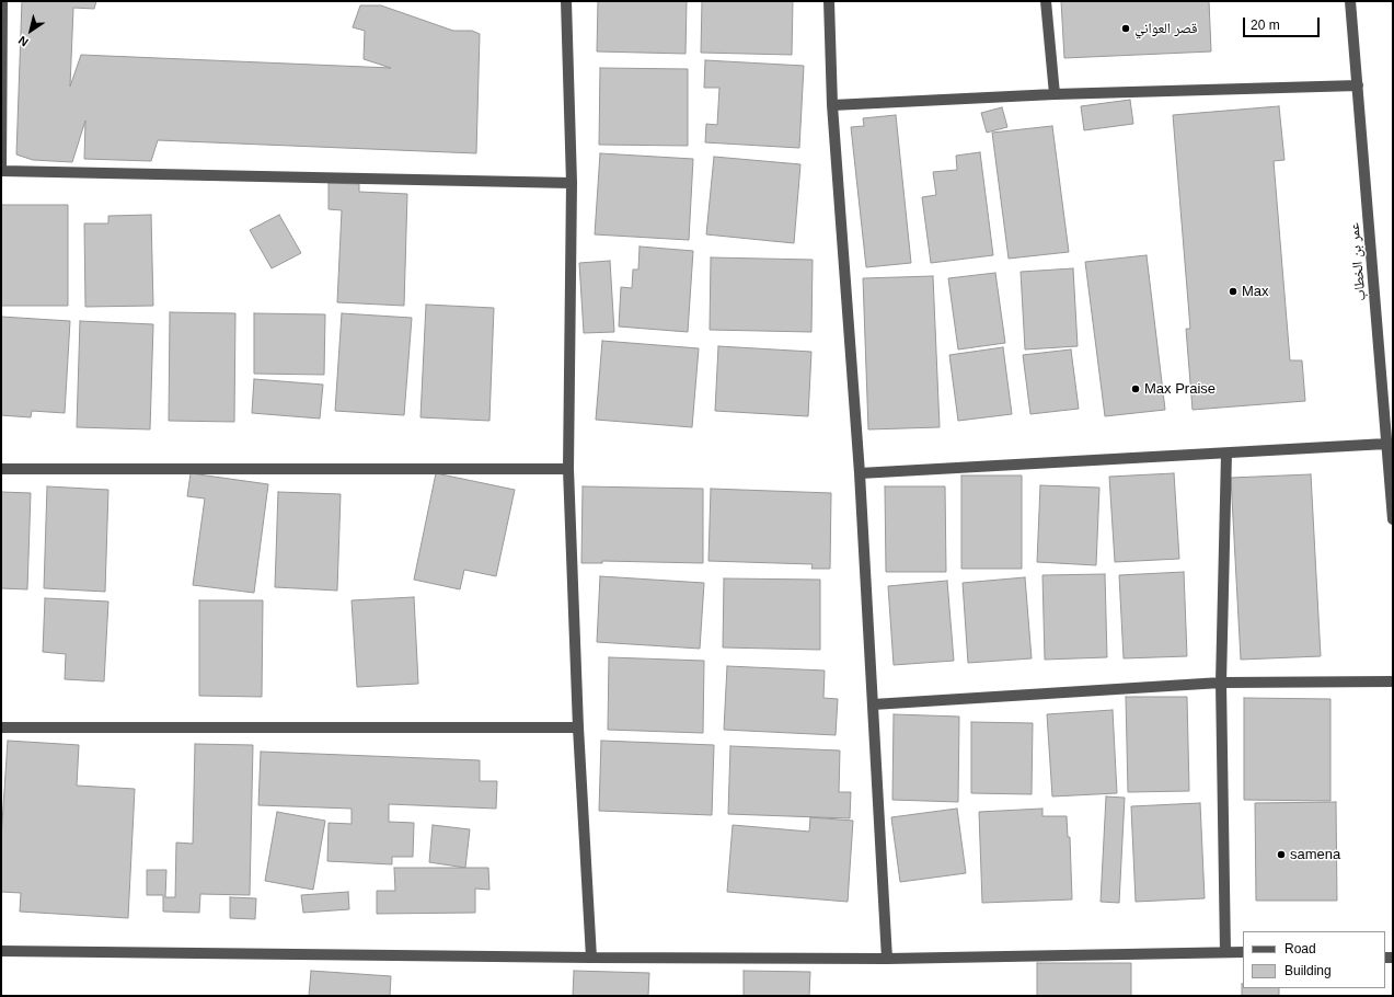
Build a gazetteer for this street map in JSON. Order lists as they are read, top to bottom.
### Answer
{
  "streets": {
    "street": ["عمر بن الخطاب"]
  },
  "places": [
    "قصر العواني",
    "Max",
    "Max Praise",
    "samena"
  ],
  "legend": ["Road", "Building"],
  "scale_bar": "20 m",
  "north": "bottom left"
}
